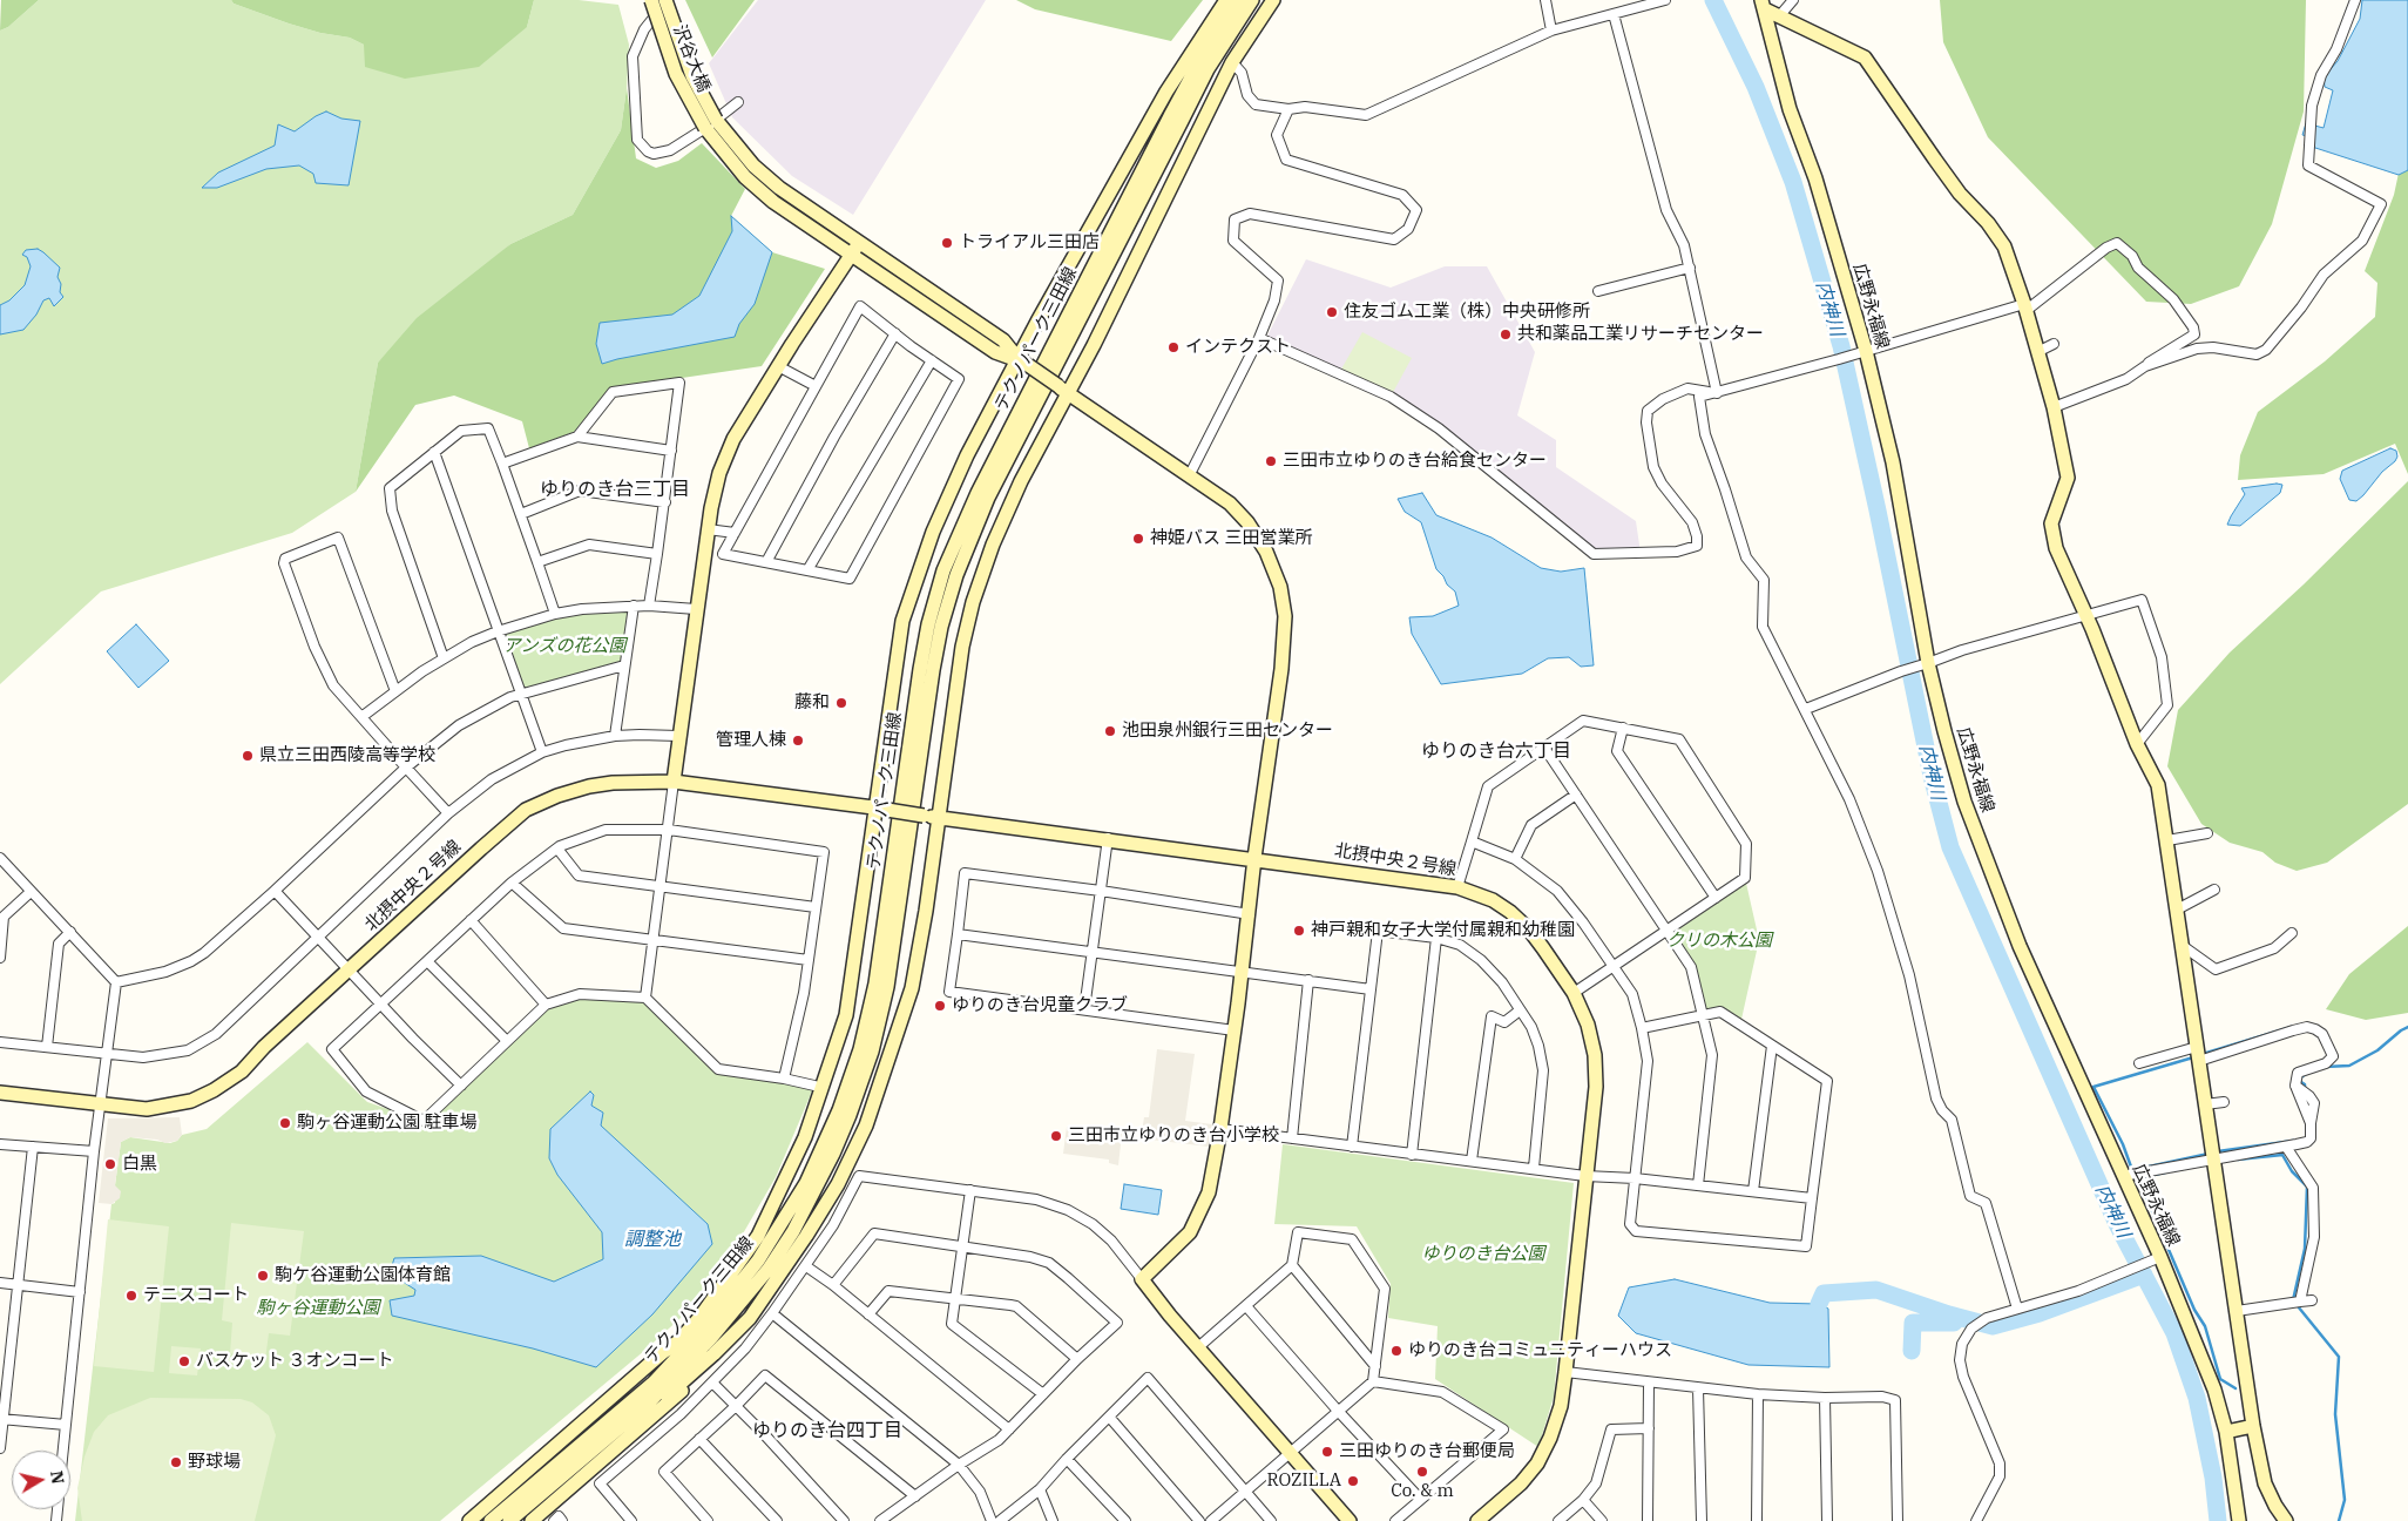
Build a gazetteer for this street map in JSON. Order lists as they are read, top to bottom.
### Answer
{
  "streets": {
    "main road": [
      "沢谷大橋",
      "広野永福線",
      "テクノパーク三田線",
      "北摂中央２号線"
    ]
  },
  "districts": ["ゆりのき台三丁目", "ゆりのき台六丁目", "ゆりのき台四丁目"],
  "water": ["内神川", "調整池"],
  "parks": [
    "アンズの花公園",
    "クリの木公園",
    "ゆりのき台公園",
    "駒ヶ谷運動公園"
  ],
  "places": [
    "トライアル三田店",
    "住友ゴム工業（株）中央研修所",
    "共和薬品工業リサーチセンター",
    "インテクスト",
    "三田市立ゆりのき台給食センター",
    "神姫バス 三田営業所",
    "藤和",
    "池田泉州銀行三田センター",
    "管理人棟",
    "県立三田西陵高等学校",
    "神戸親和女子大学付属親和幼稚園",
    "ゆりのき台児童クラブ",
    "駒ヶ谷運動公園 駐車場",
    "三田市立ゆりのき台小学校",
    "白黒",
    "駒ケ谷運動公園体育館",
    "テニスコート",
    "ゆりのき台コミュニティーハウス",
    "バスケット ３オンコート",
    "三田ゆりのき台郵便局",
    "野球場",
    "Co. & m",
    "ROZILLA"
  ],
  "north": "right"
}
